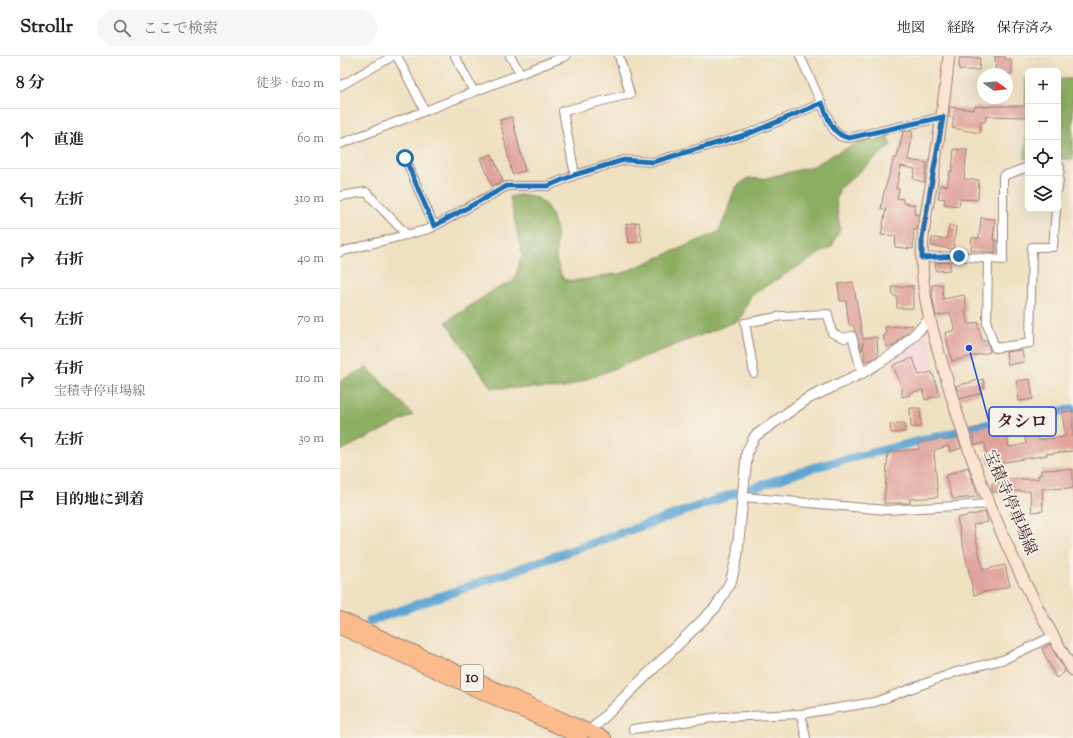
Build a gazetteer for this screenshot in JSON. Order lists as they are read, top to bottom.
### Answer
{
  "streets": {
    "main road": ["宝積寺停車場線", "10"]
  },
  "places": ["タシロ"],
  "north": "right",
  "page": {
    "header": "Strollr",
    "search": "ここで検索",
    "nav": ["地図", "経路", "保存済み"],
    "heading": ["8 分", "徒歩 · 620 m"],
    "map_buttons": ["+", "−"],
    "list": [
      ["直進", "60 m"],
      ["左折", "310 m"],
      ["右折", "40 m"],
      ["左折", "70 m"],
      ["右折", "宝積寺停車場線", "110 m"],
      ["左折", "30 m"],
      "目的地に到着"
    ]
  }
}
